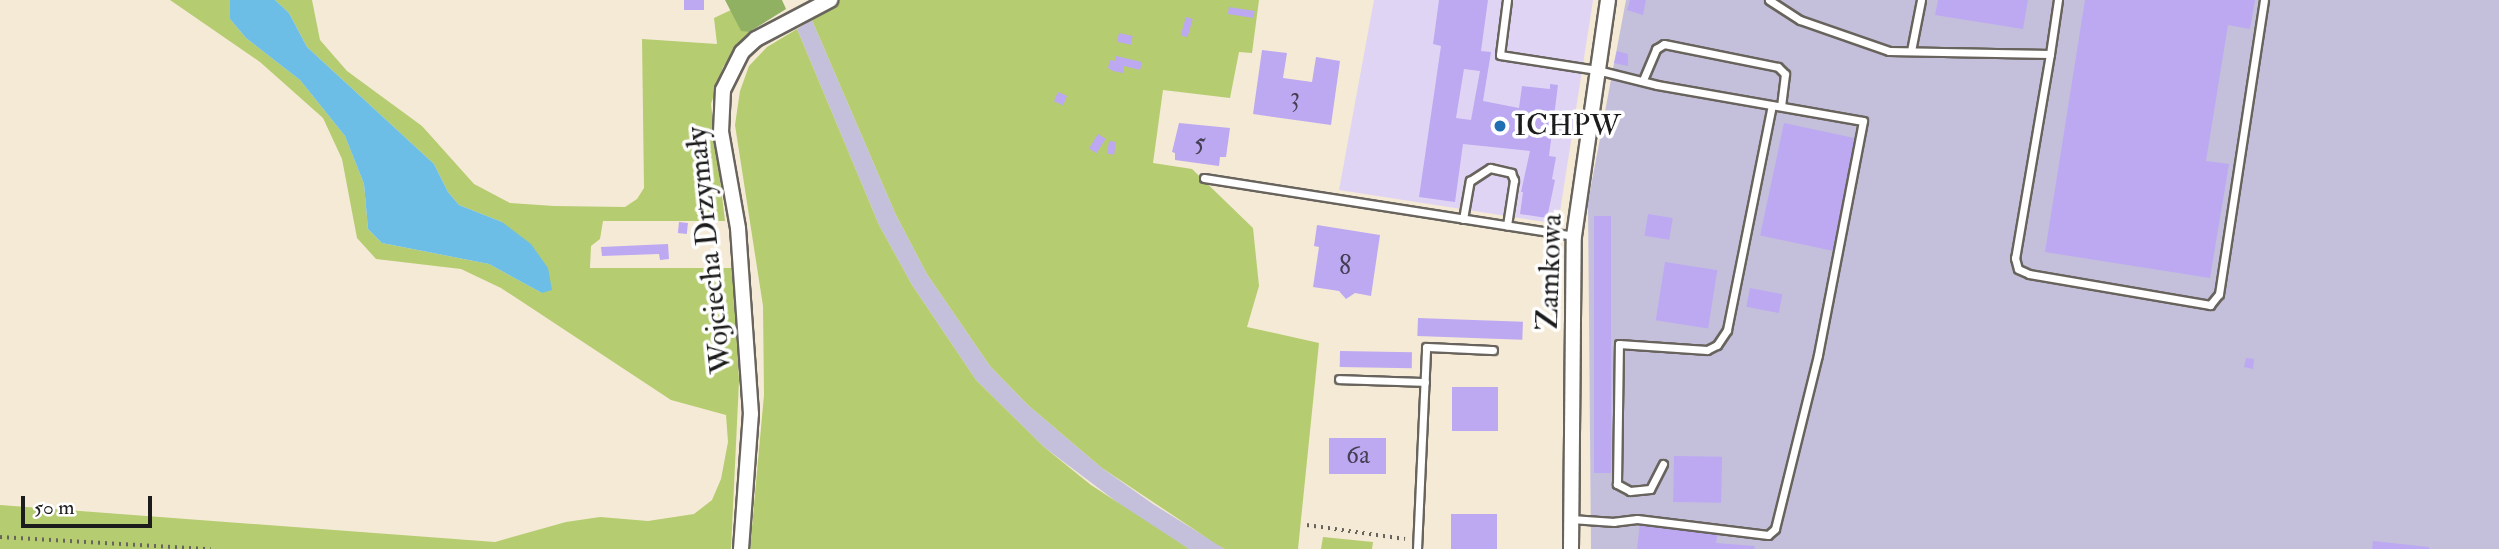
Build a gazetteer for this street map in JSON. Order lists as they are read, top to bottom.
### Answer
{
  "streets": {
    "street": ["Wojciecha Drzymały", "Zamkowa"]
  },
  "places": ["ICHPW"],
  "house_numbers": [
    "3",
    "5",
    "8",
    "6a"
  ],
  "scale_bar": "50 m"
}
